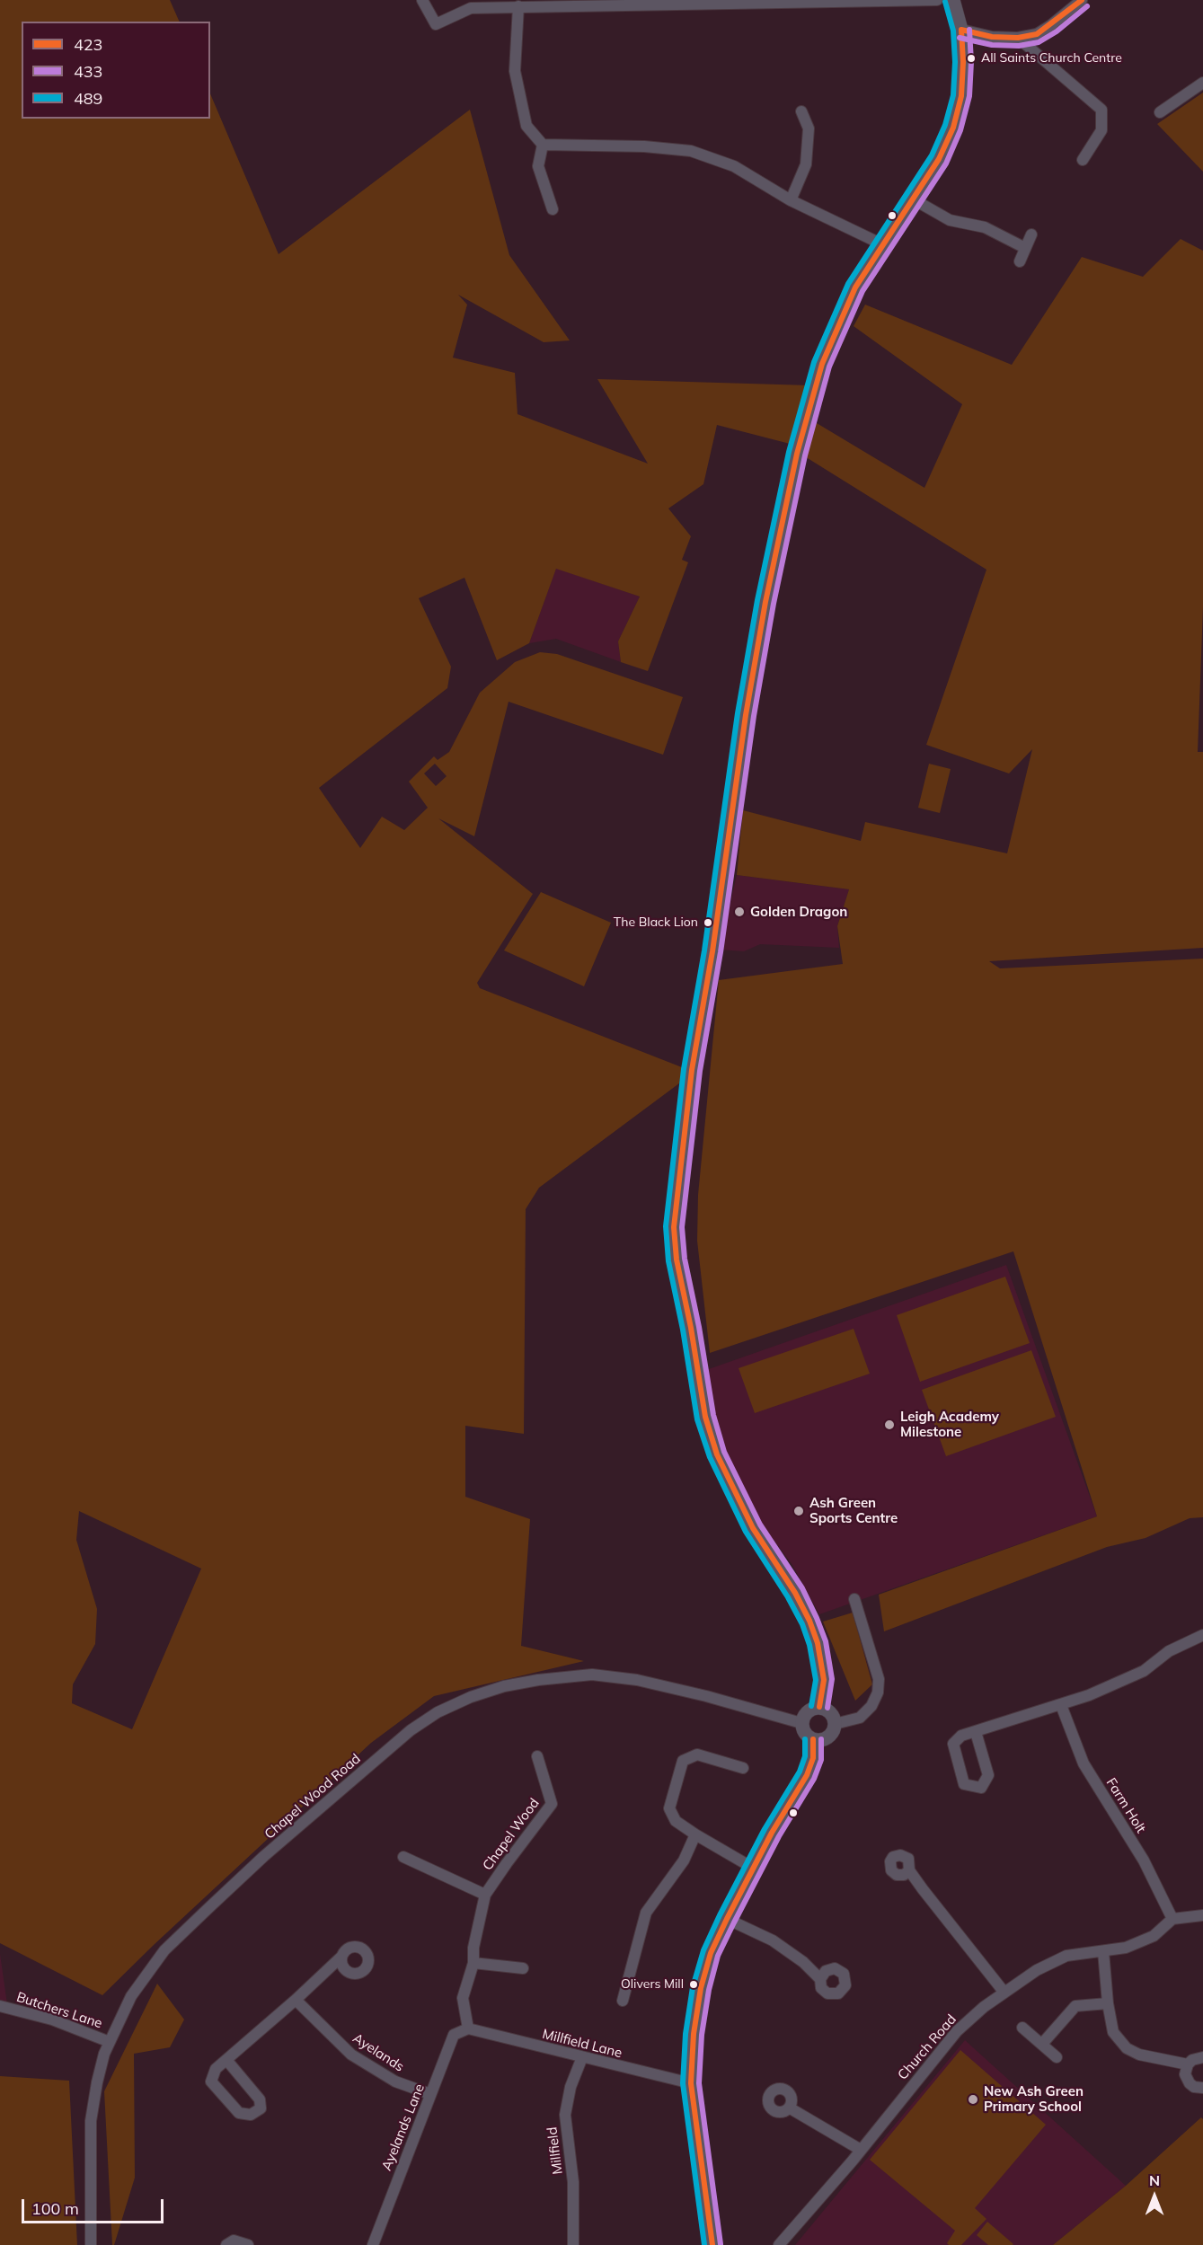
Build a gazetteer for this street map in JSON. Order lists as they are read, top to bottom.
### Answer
{
  "streets": {
    "street": [
      "Chapel Wood Road",
      "Farm Holt",
      "Chapel Wood",
      "Butchers Lane",
      "Millfield Lane",
      "Church Road",
      "Ayelands",
      "Ayelands Lane",
      "Millfield"
    ]
  },
  "crossings": [
    ["Chapel Wood Road", "Butchers Lane"],
    ["Farm Holt", "Church Road"],
    ["Chapel Wood", "Millfield Lane"],
    ["Chapel Wood", "Ayelands Lane"],
    ["Millfield Lane", "Ayelands Lane"],
    ["Millfield Lane", "Millfield"],
    ["Ayelands", "Ayelands Lane"]
  ],
  "places": [
    "All Saints Church Centre",
    "Golden Dragon",
    "The Black Lion",
    "Leigh Academy Milestone",
    "Ash Green Sports Centre",
    "Olivers Mill",
    "New Ash Green Primary School"
  ],
  "lines": ["transit line 423", "transit line 489", "transit line 433"],
  "legend": ["423", "433", "489"],
  "scale_bar": "100 m",
  "north": "top"
}
